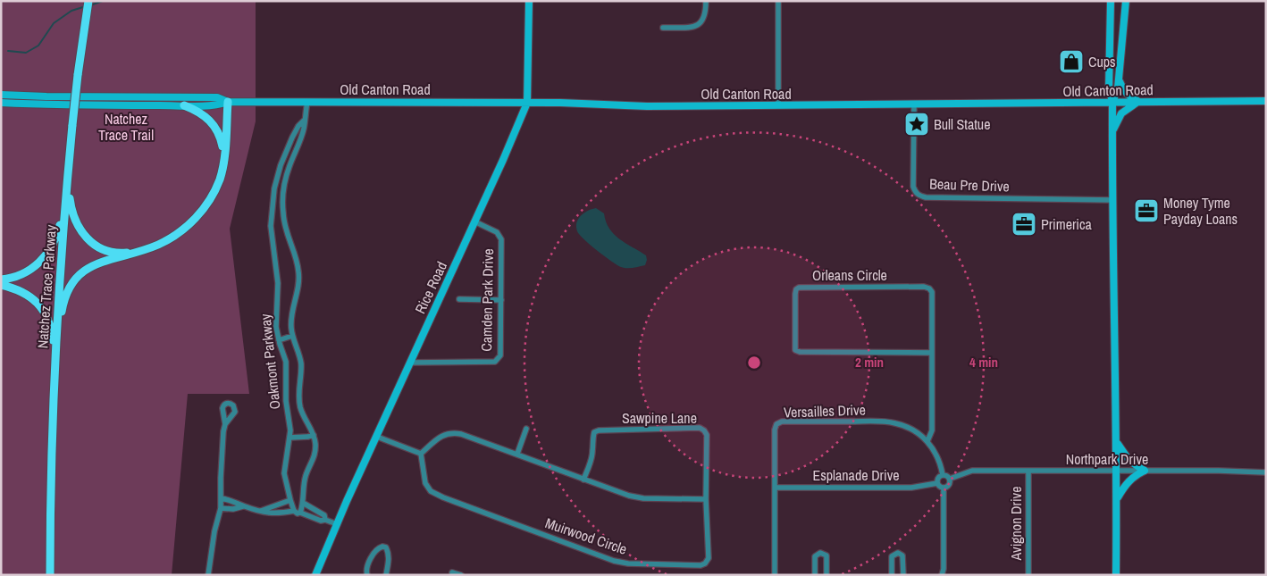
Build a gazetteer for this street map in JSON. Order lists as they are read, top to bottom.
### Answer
{
  "streets": {
    "main road": ["Old Canton Road", "Natchez Trace Parkway", "Rice Road"],
    "street": [
      "Beau Pre Drive",
      "Orleans Circle",
      "Camden Park Drive",
      "Oakmont Parkway",
      "Versailles Drive",
      "Sawpine Lane",
      "Northpark Drive",
      "Esplanade Drive",
      "Avignon Drive",
      "Muirwood Circle"
    ]
  },
  "crossings": [
    ["Old Canton Road", "Beau Pre Drive"],
    ["Old Canton Road", "Rice Road"],
    ["Old Canton Road", "Oakmont Parkway"],
    ["Orleans Circle", "Versailles Drive"],
    ["Rice Road", "Camden Park Drive"],
    ["Versailles Drive", "Northpark Drive"],
    ["Versailles Drive", "Esplanade Drive"],
    ["Sawpine Lane", "Muirwood Circle"],
    ["Northpark Drive", "Esplanade Drive"],
    ["Northpark Drive", "Avignon Drive"]
  ],
  "parks": ["Natchez Trace Trail"],
  "places": {
    "shop": ["Cups"],
    "place": ["Bull Statue"],
    "office": ["Money Tyme Payday Loans", "Primerica"]
  },
  "rings": ["2 min", "4 min"]
}
